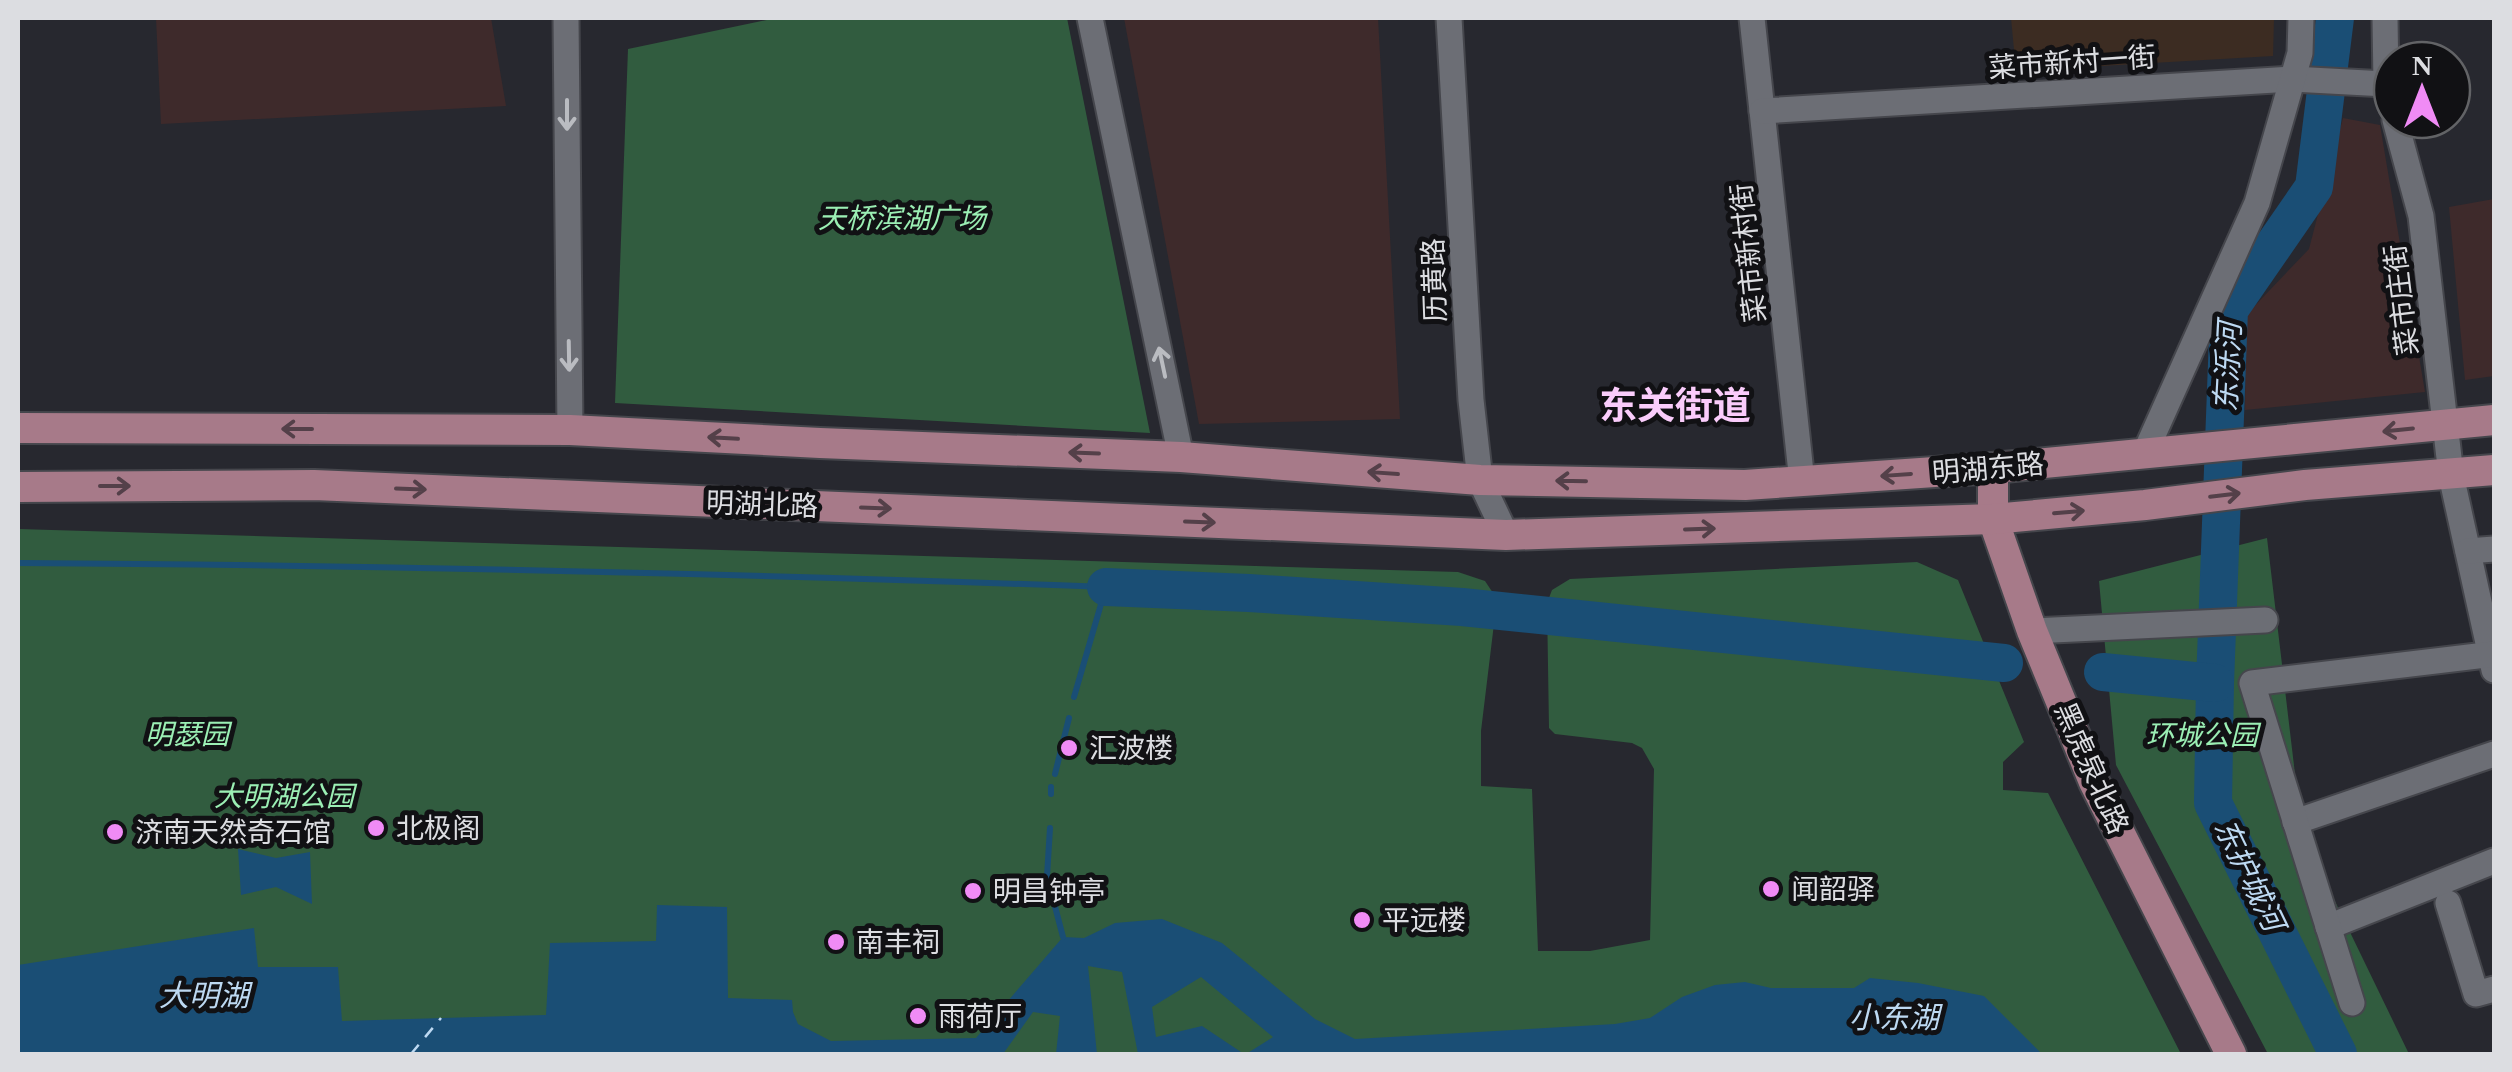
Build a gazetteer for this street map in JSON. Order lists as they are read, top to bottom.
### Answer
{
  "streets": {
    "main road": ["明湖东路", "明湖北路", "黑虎泉北路"],
    "street": [
      "菜市新村一街",
      "菜市新村街",
      "历黄路",
      "菜市庄街"
    ]
  },
  "crossings": [
    ["菜市新村一街", "菜市新村街"],
    ["菜市新村街", "明湖东路"],
    ["历黄路", "明湖东路"],
    ["历黄路", "明湖北路"],
    ["菜市庄街", "明湖东路"],
    ["明湖东路", "明湖北路"],
    ["明湖东路", "黑虎泉北路"]
  ],
  "districts": ["东关街道"],
  "water": [
    "东泺河",
    "东护城河",
    "大明湖",
    "小东湖"
  ],
  "parks": [
    "天桥滨湖广场",
    "明瑟园",
    "环城公园",
    "大明湖公园"
  ],
  "places": [
    "汇波楼",
    "北极阁",
    "济南天然奇石馆",
    "闻韶驿",
    "明昌钟亭",
    "平远楼",
    "南丰祠",
    "雨荷厅"
  ],
  "north": "top"
}
